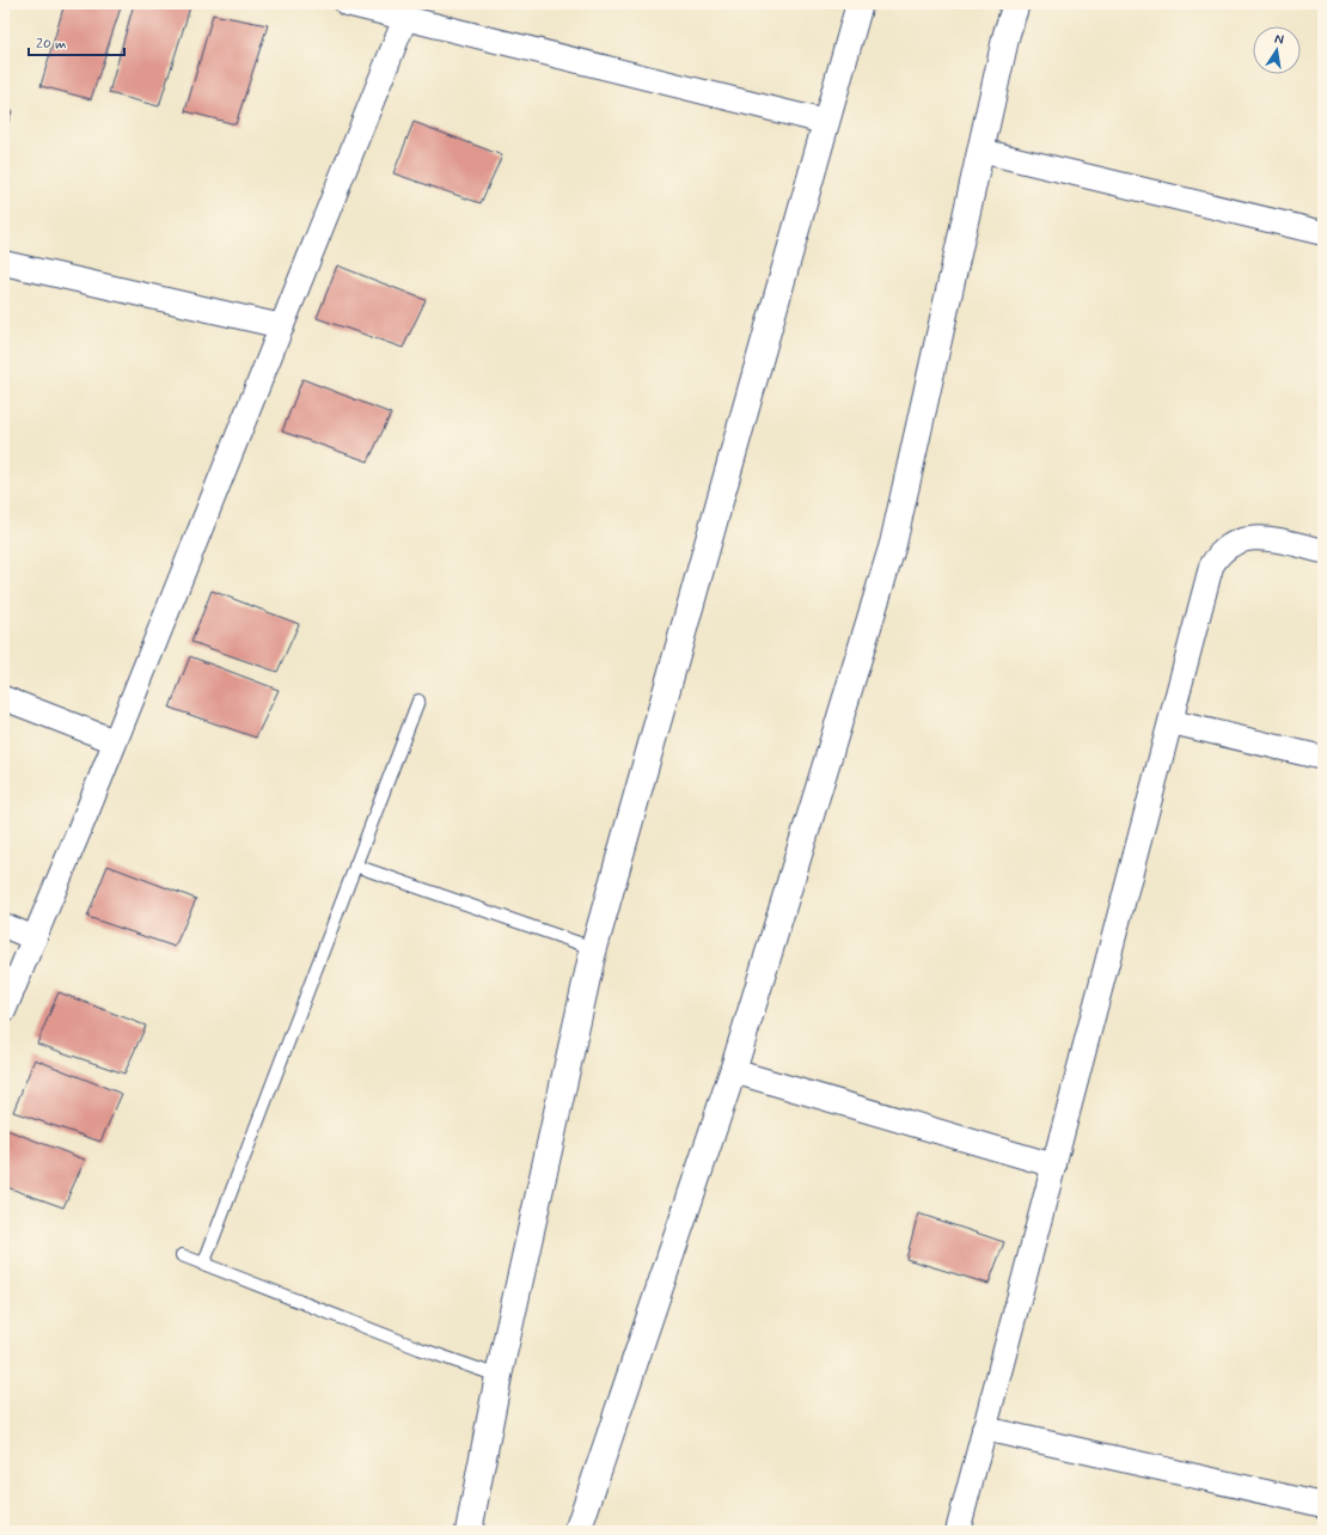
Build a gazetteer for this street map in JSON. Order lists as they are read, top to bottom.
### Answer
{
  "scale_bar": "20 m",
  "north": "top"
}
